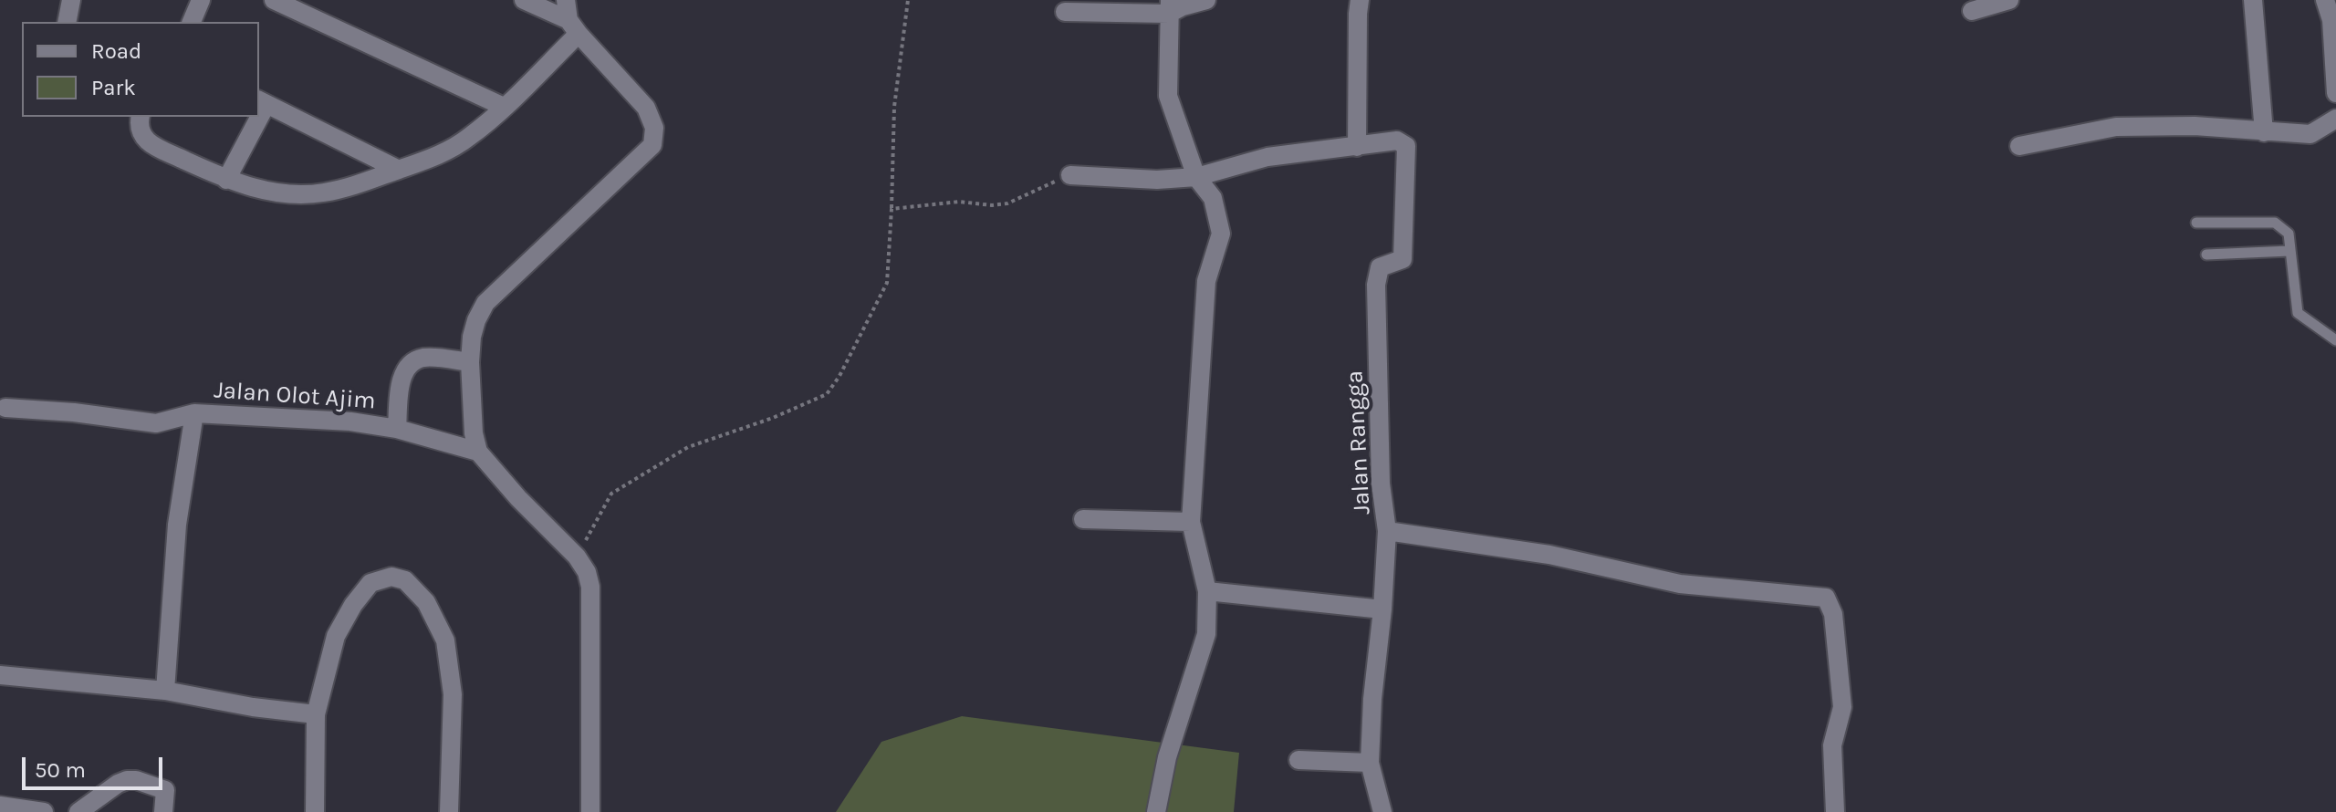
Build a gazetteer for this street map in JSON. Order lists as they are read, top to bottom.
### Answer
{
  "streets": {
    "street": ["Jalan Olot Ajim", "Jalan Rangga"]
  },
  "legend": ["Road", "Park"],
  "scale_bar": "50 m"
}
